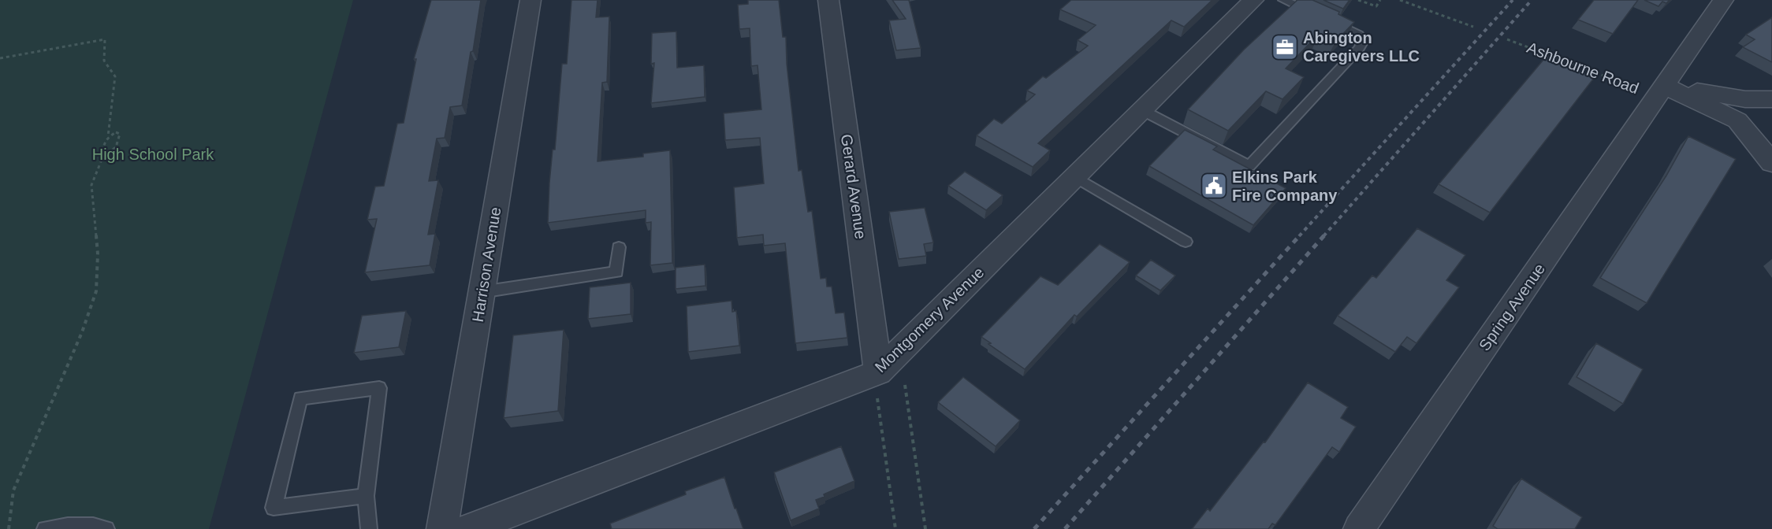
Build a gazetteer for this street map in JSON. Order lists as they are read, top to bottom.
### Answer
{
  "streets": {
    "street": [
      "Gerard Avenue",
      "Harrison Avenue",
      "Spring Avenue",
      "Montgomery Avenue"
    ],
    "path": ["Ashbourne Road"]
  },
  "crossings": [
    ["Ashbourne Road", "Spring Avenue"],
    ["Gerard Avenue", "Montgomery Avenue"]
  ],
  "parks": ["High School Park"],
  "places": {
    "office": ["Abington Caregivers LLC"],
    "public building": ["Elkins Park Fire Company"]
  }
}
